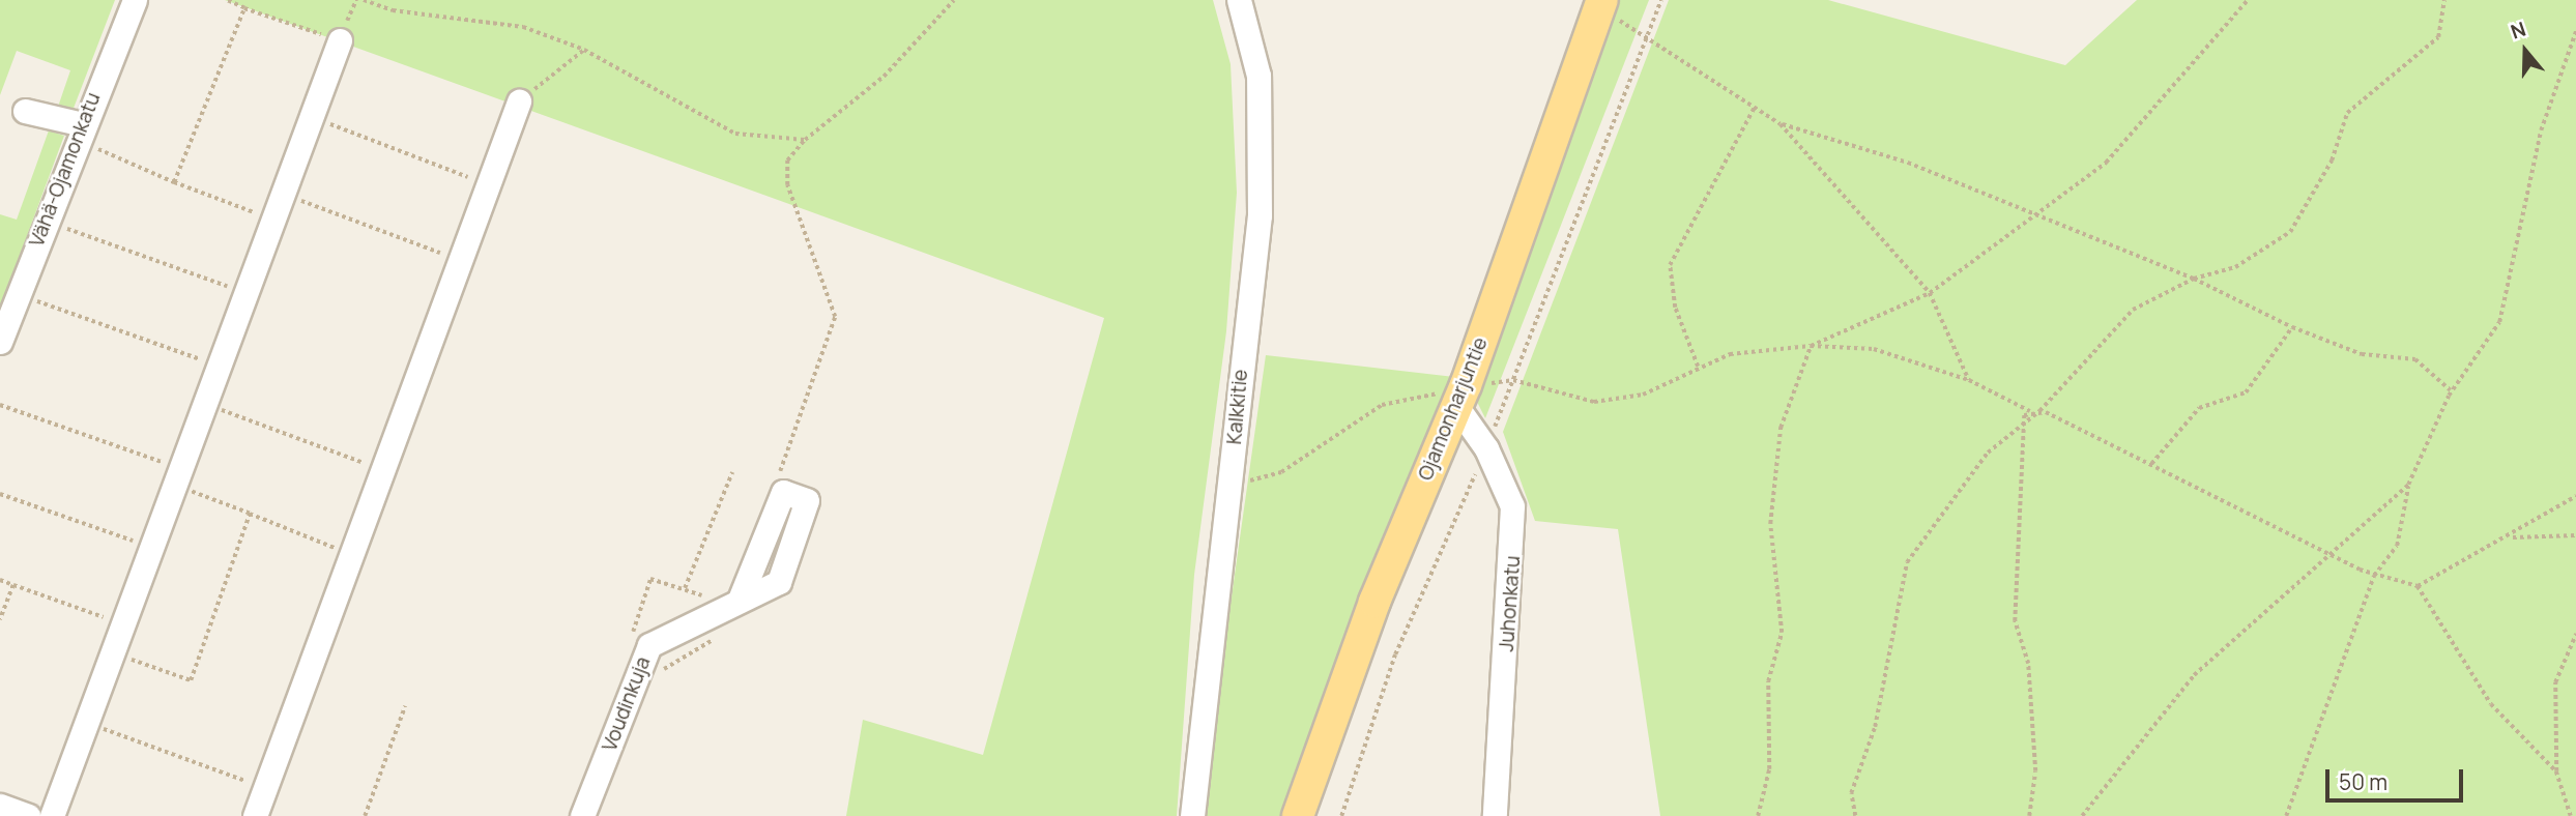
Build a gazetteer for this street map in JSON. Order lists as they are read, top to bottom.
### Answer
{
  "streets": {
    "main road": ["Ojamonharjuntie"],
    "street": [
      "Vähä-Ojamonkatu",
      "Kalkkitie",
      "Juhonkatu",
      "Voudinkuja"
    ]
  },
  "crossings": [
    ["Ojamonharjuntie", "Juhonkatu"]
  ],
  "scale_bar": "50 m",
  "north": "top"
}
